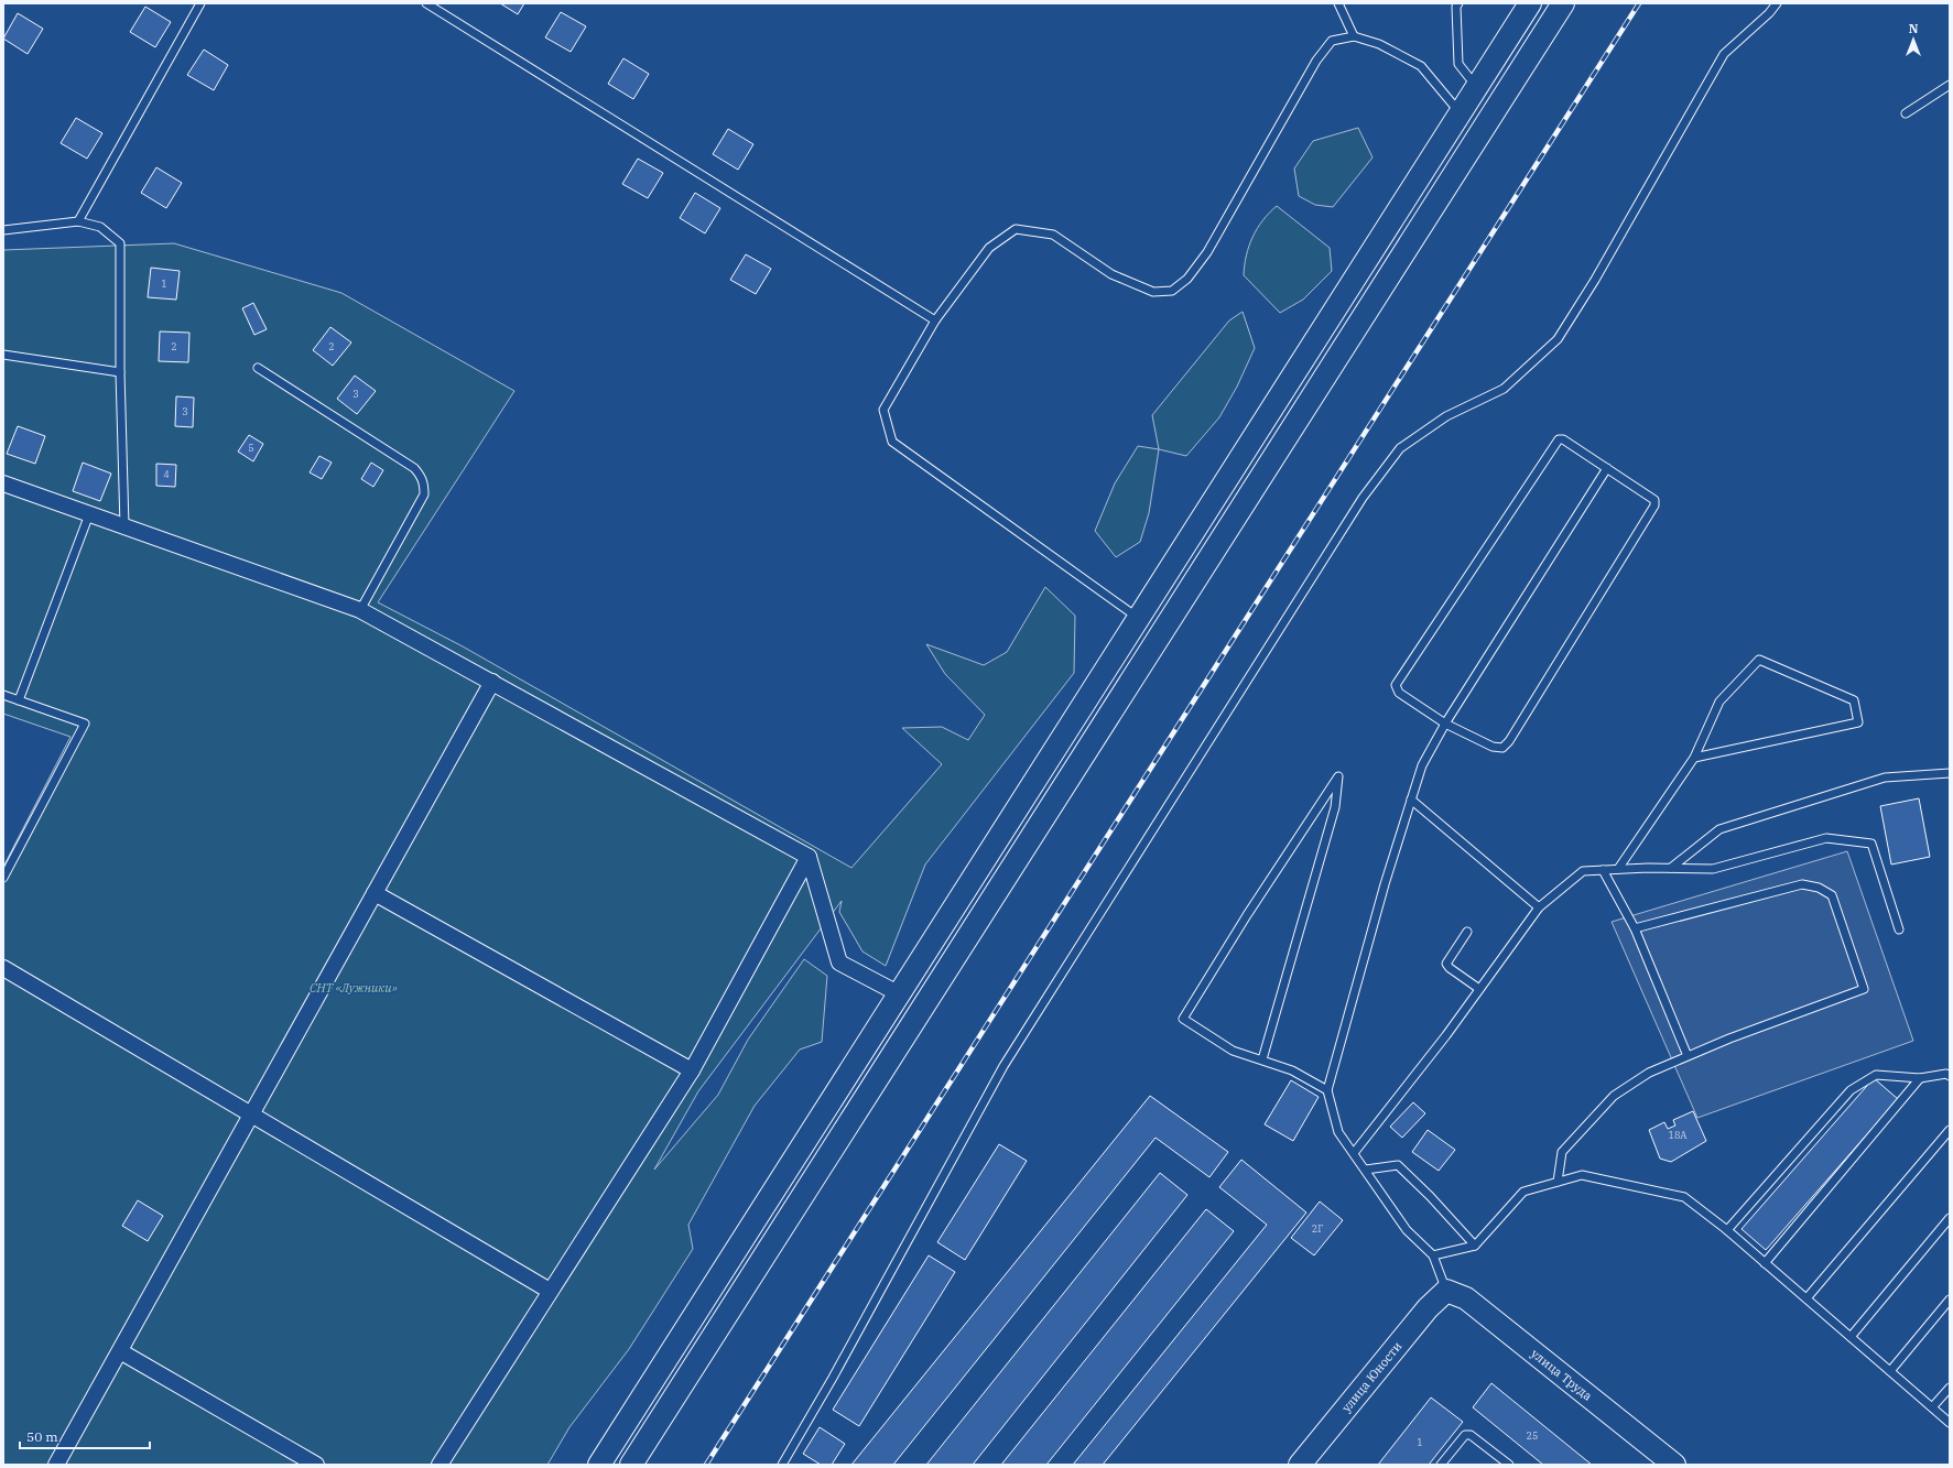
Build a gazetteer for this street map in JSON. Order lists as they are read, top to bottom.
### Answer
{
  "streets": {
    "main road": ["улица Труда", "улица Юности"]
  },
  "crossings": [
    ["улица Труда", "улица Юности"]
  ],
  "parks": ["СНТ «Лужники»"],
  "house_numbers": [
    "1",
    "2",
    "2",
    "3",
    "3",
    "5",
    "4",
    "18А",
    "2Г",
    "25",
    "1"
  ],
  "scale_bar": "50 m",
  "north": "top"
}
